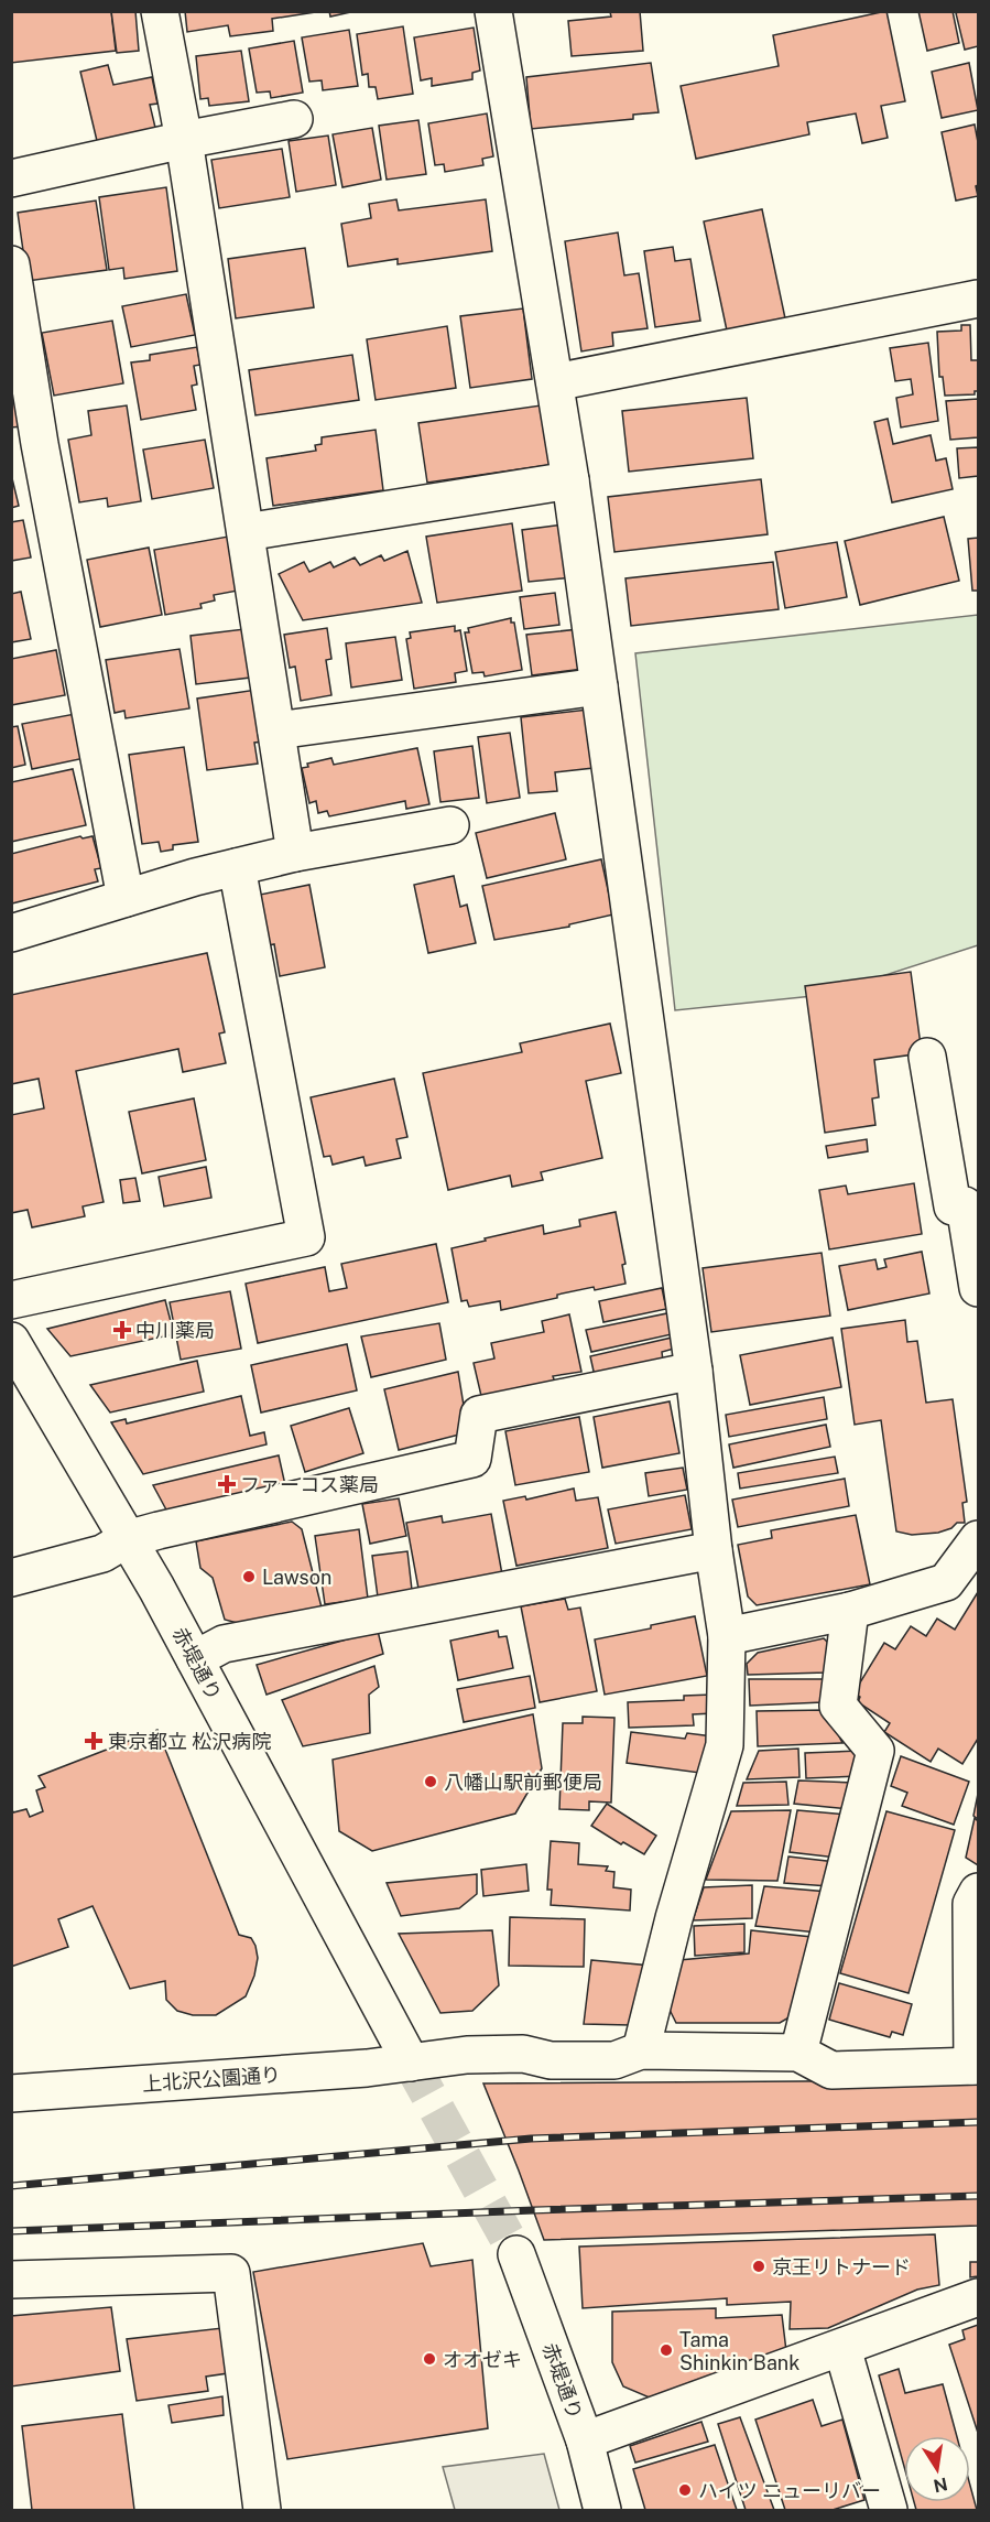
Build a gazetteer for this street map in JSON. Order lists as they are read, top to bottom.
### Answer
{
  "streets": {
    "street": ["赤堤通り", "上北沢公園通り"]
  },
  "crossings": [
    ["赤堤通り", "上北沢公園通り"]
  ],
  "places": {
    "health": ["中川薬局", "ファーコス薬局", "東京都立 松沢病院"],
    "other": [
      "Lawson",
      "八幡山駅前郵便局",
      "京王リトナード",
      "Tama Shinkin Bank",
      "オオゼキ",
      "ハイツ ニューリバー"
    ]
  },
  "north": "bottom"
}
